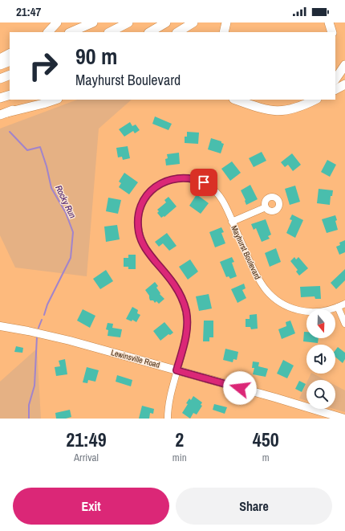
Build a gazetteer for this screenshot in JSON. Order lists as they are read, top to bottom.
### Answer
{
  "streets": {
    "main road": ["Lewinsville Road"],
    "street": ["Mayhurst Boulevard"]
  },
  "crossings": [
    ["Mayhurst Boulevard", "Lewinsville Road"]
  ],
  "water": ["Rocky Run"],
  "north": "bottom",
  "page": {
    "status": "21:47",
    "turn": ["90 m", "Mayhurst Boulevard"],
    "eta": [
      "21:49",
      "Arrival",
      "2",
      "min",
      "450",
      "m"
    ],
    "buttons": ["Exit", "Share"]
  }
}
